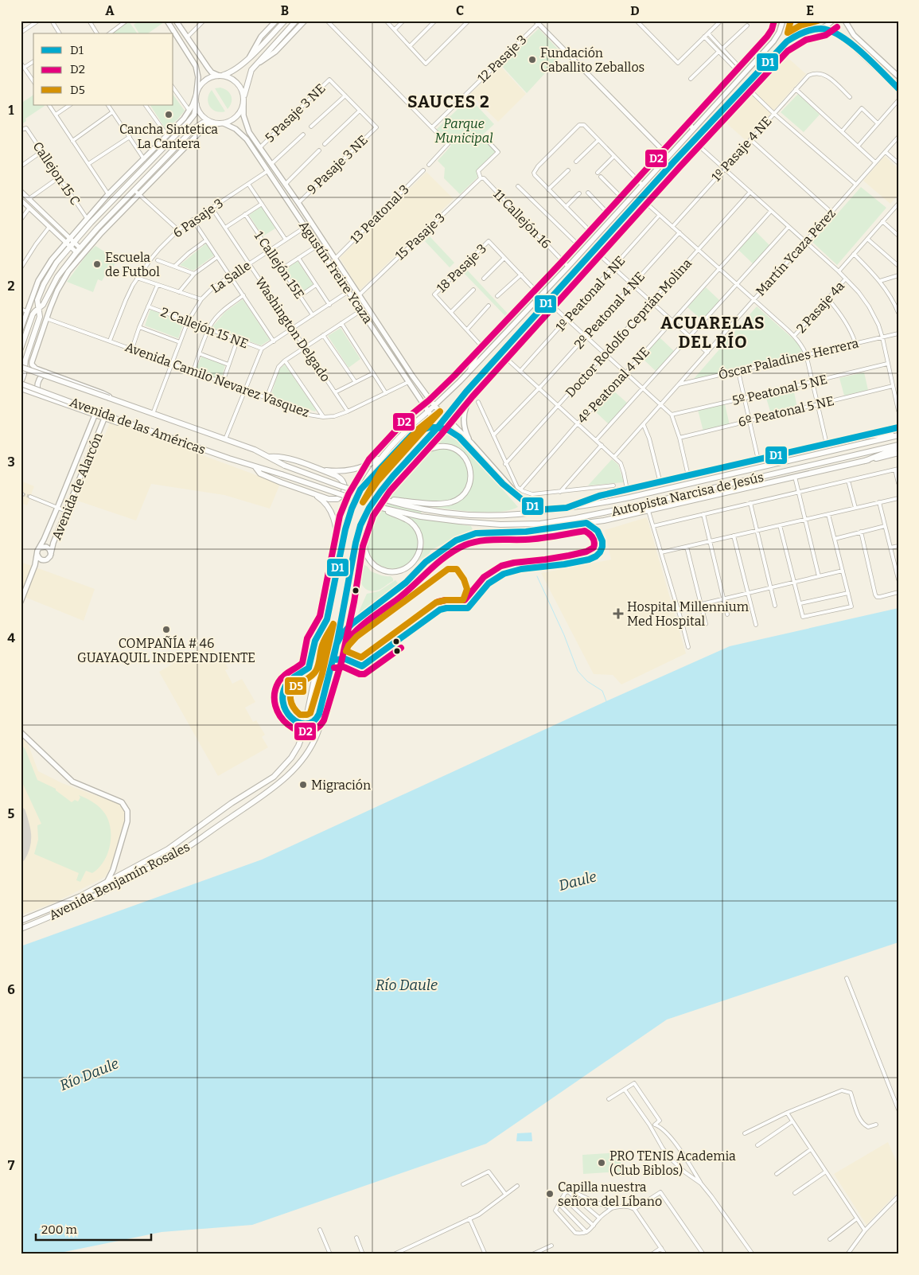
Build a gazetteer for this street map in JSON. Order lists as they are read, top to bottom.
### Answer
{
  "streets": {
    "main road": [
      "Agustín Freire Ycaza",
      "Avenida de las Américas",
      "Avenida de Alarcón",
      "Autopista Narcisa de Jesús",
      "Avenida Benjamín Rosales"
    ],
    "street": [
      "12 Pasaje 3",
      "5 Pasaje 3 NE",
      "1º Pasaje 4 NE",
      "9 Pasaje 3 NE",
      "Callejon 15 C",
      "13 Peatonal 3",
      "6 Pasaje 3",
      "11 Callejón 16",
      "15 Pasaje 3",
      "Martín Ycaza Pérez",
      "1 Callejón 15E",
      "18 Pasaje 3",
      "La Salle",
      "1º Peatonal 4 NE",
      "2 Pasaje 4a",
      "2º Peatonal 4 NE",
      "2 Callejón 15 NE",
      "Doctor Rodolfo Ceprián Molina",
      "Washington Delgado",
      "Óscar Paladines Herrera",
      "Avenida Camilo Nevarez Vasquez",
      "4º Peatonal 4 NE",
      "5º Peatonal 5 NE",
      "6º Peatonal 5 NE"
    ]
  },
  "crossings": [
    ["5 Pasaje 3 NE", "Agustín Freire Ycaza"],
    ["9 Pasaje 3 NE", "Agustín Freire Ycaza"],
    ["13 Peatonal 3", "Agustín Freire Ycaza"],
    ["6 Pasaje 3", "Agustín Freire Ycaza"],
    ["6 Pasaje 3", "Washington Delgado"],
    ["6 Pasaje 3", "Avenida Camilo Nevarez Vasquez"],
    ["11 Callejón 16", "15 Pasaje 3"],
    ["15 Pasaje 3", "Agustín Freire Ycaza"],
    ["Martín Ycaza Pérez", "Óscar Paladines Herrera"],
    ["1 Callejón 15E", "La Salle"],
    ["Agustín Freire Ycaza", "La Salle"],
    ["Agustín Freire Ycaza", "Avenida Camilo Nevarez Vasquez"],
    ["Agustín Freire Ycaza", "Autopista Narcisa de Jesús"],
    ["La Salle", "2 Callejón 15 NE"],
    ["La Salle", "Washington Delgado"],
    ["La Salle", "Avenida Camilo Nevarez Vasquez"],
    ["La Salle", "Avenida de las Américas"],
    ["Washington Delgado", "Avenida Camilo Nevarez Vasquez"],
    ["Avenida Camilo Nevarez Vasquez", "Avenida de las Américas"],
    ["Avenida de las Américas", "Avenida de Alarcón"],
    ["Avenida de las Américas", "Autopista Narcisa de Jesús"]
  ],
  "districts": ["SAUCES 2", "ACUARELAS DEL RÍO"],
  "water": ["Daule", "Río Daule"],
  "parks": ["Parque Municipal"],
  "places": {
    "other": [
      "Fundación Caballito Zeballos",
      "Cancha Sintetica La Cantera",
      "Escuela de Futbol",
      "COMPAÑÍA # 46 GUAYAQUIL INDEPENDIENTE",
      "Migración",
      "PRO TENIS Academia (Club Biblos)",
      "Capilla nuestra señora del Líbano"
    ],
    "health": ["Hospital Millennium Med Hospital"]
  },
  "lines": ["transit line D2", "transit line D5", "transit line D1"],
  "legend": ["D1", "D2", "D5"],
  "scale_bar": "200 m",
  "grid": {
    "columns": [
      "A",
      "B",
      "C",
      "D",
      "E"
    ],
    "rows": [
      "1",
      "2",
      "3",
      "4",
      "5",
      "6",
      "7"
    ]
  }
}
